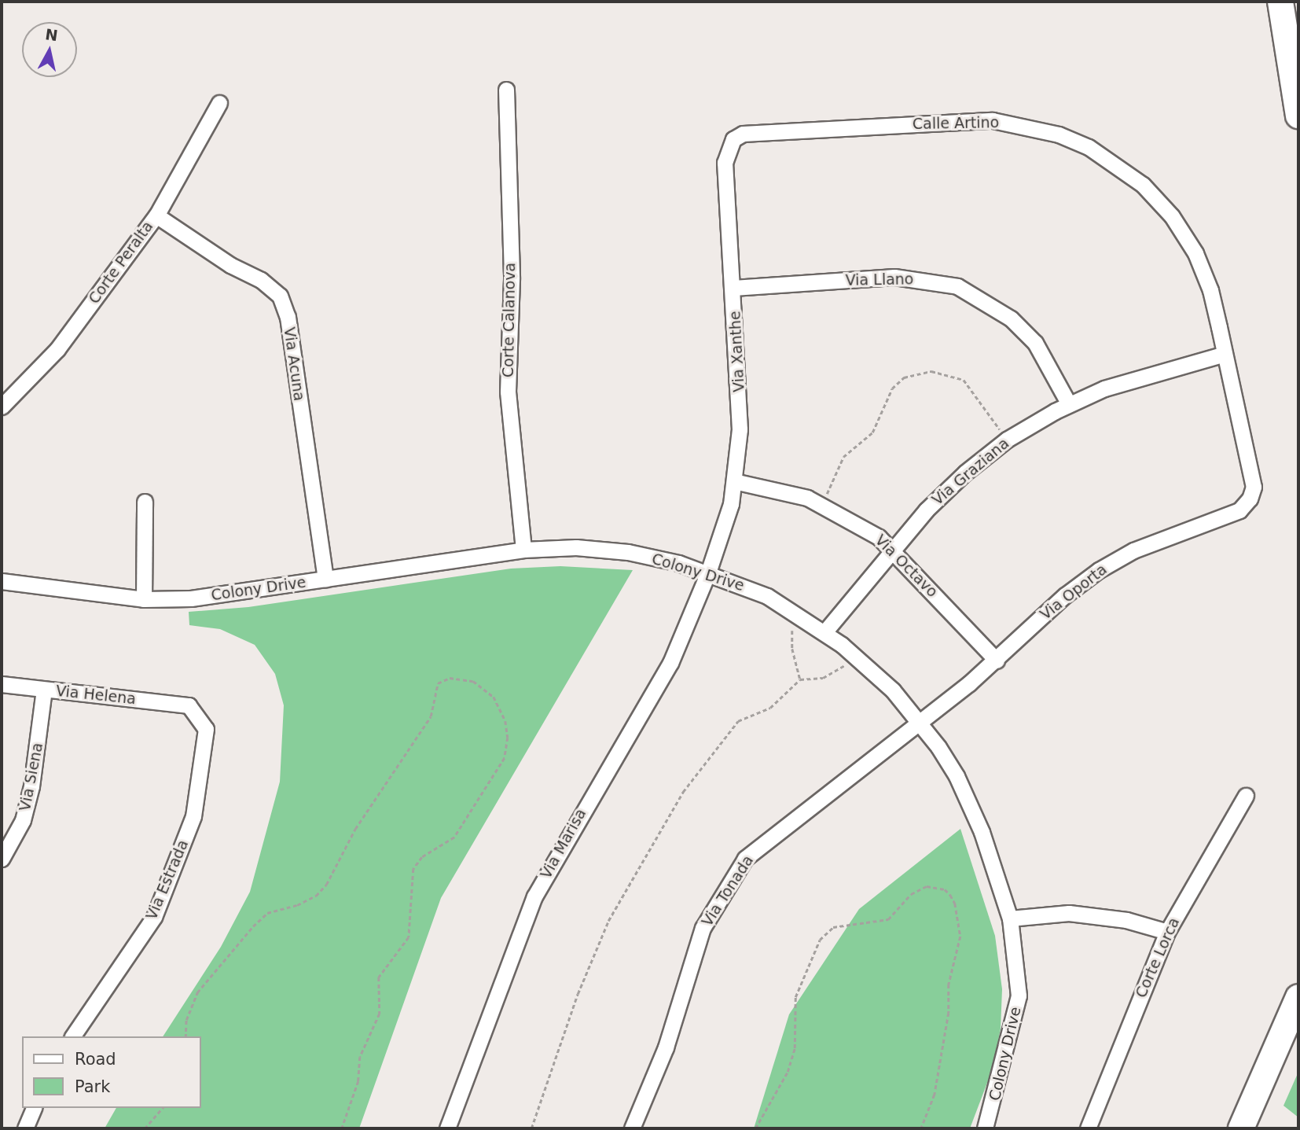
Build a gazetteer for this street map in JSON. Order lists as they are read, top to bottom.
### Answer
{
  "streets": {
    "street": [
      "Calle Artino",
      "Corte Peralta",
      "Via Llano",
      "Corte Calanova",
      "Via Xanthe",
      "Via Acuna",
      "Via Graziana",
      "Via Octavo",
      "Colony Drive",
      "Via Oporta",
      "Via Helena",
      "Via Siena",
      "Via Marisa",
      "Via Estrada",
      "Via Tonada",
      "Corte Lorca"
    ]
  },
  "crossings": [
    ["Calle Artino", "Via Xanthe"],
    ["Calle Artino", "Via Graziana"],
    ["Calle Artino", "Via Oporta"],
    ["Corte Peralta", "Via Acuna"],
    ["Via Llano", "Via Xanthe"],
    ["Via Llano", "Via Graziana"],
    ["Corte Calanova", "Colony Drive"],
    ["Via Xanthe", "Via Octavo"],
    ["Via Xanthe", "Colony Drive"],
    ["Via Xanthe", "Via Marisa"],
    ["Via Acuna", "Colony Drive"],
    ["Via Graziana", "Via Octavo"],
    ["Via Graziana", "Colony Drive"],
    ["Via Octavo", "Via Oporta"],
    ["Colony Drive", "Via Oporta"],
    ["Colony Drive", "Via Marisa"],
    ["Colony Drive", "Via Tonada"],
    ["Via Oporta", "Via Tonada"],
    ["Via Helena", "Via Siena"],
    ["Via Helena", "Via Estrada"]
  ],
  "legend": ["Road", "Park"],
  "north": "top"
}
